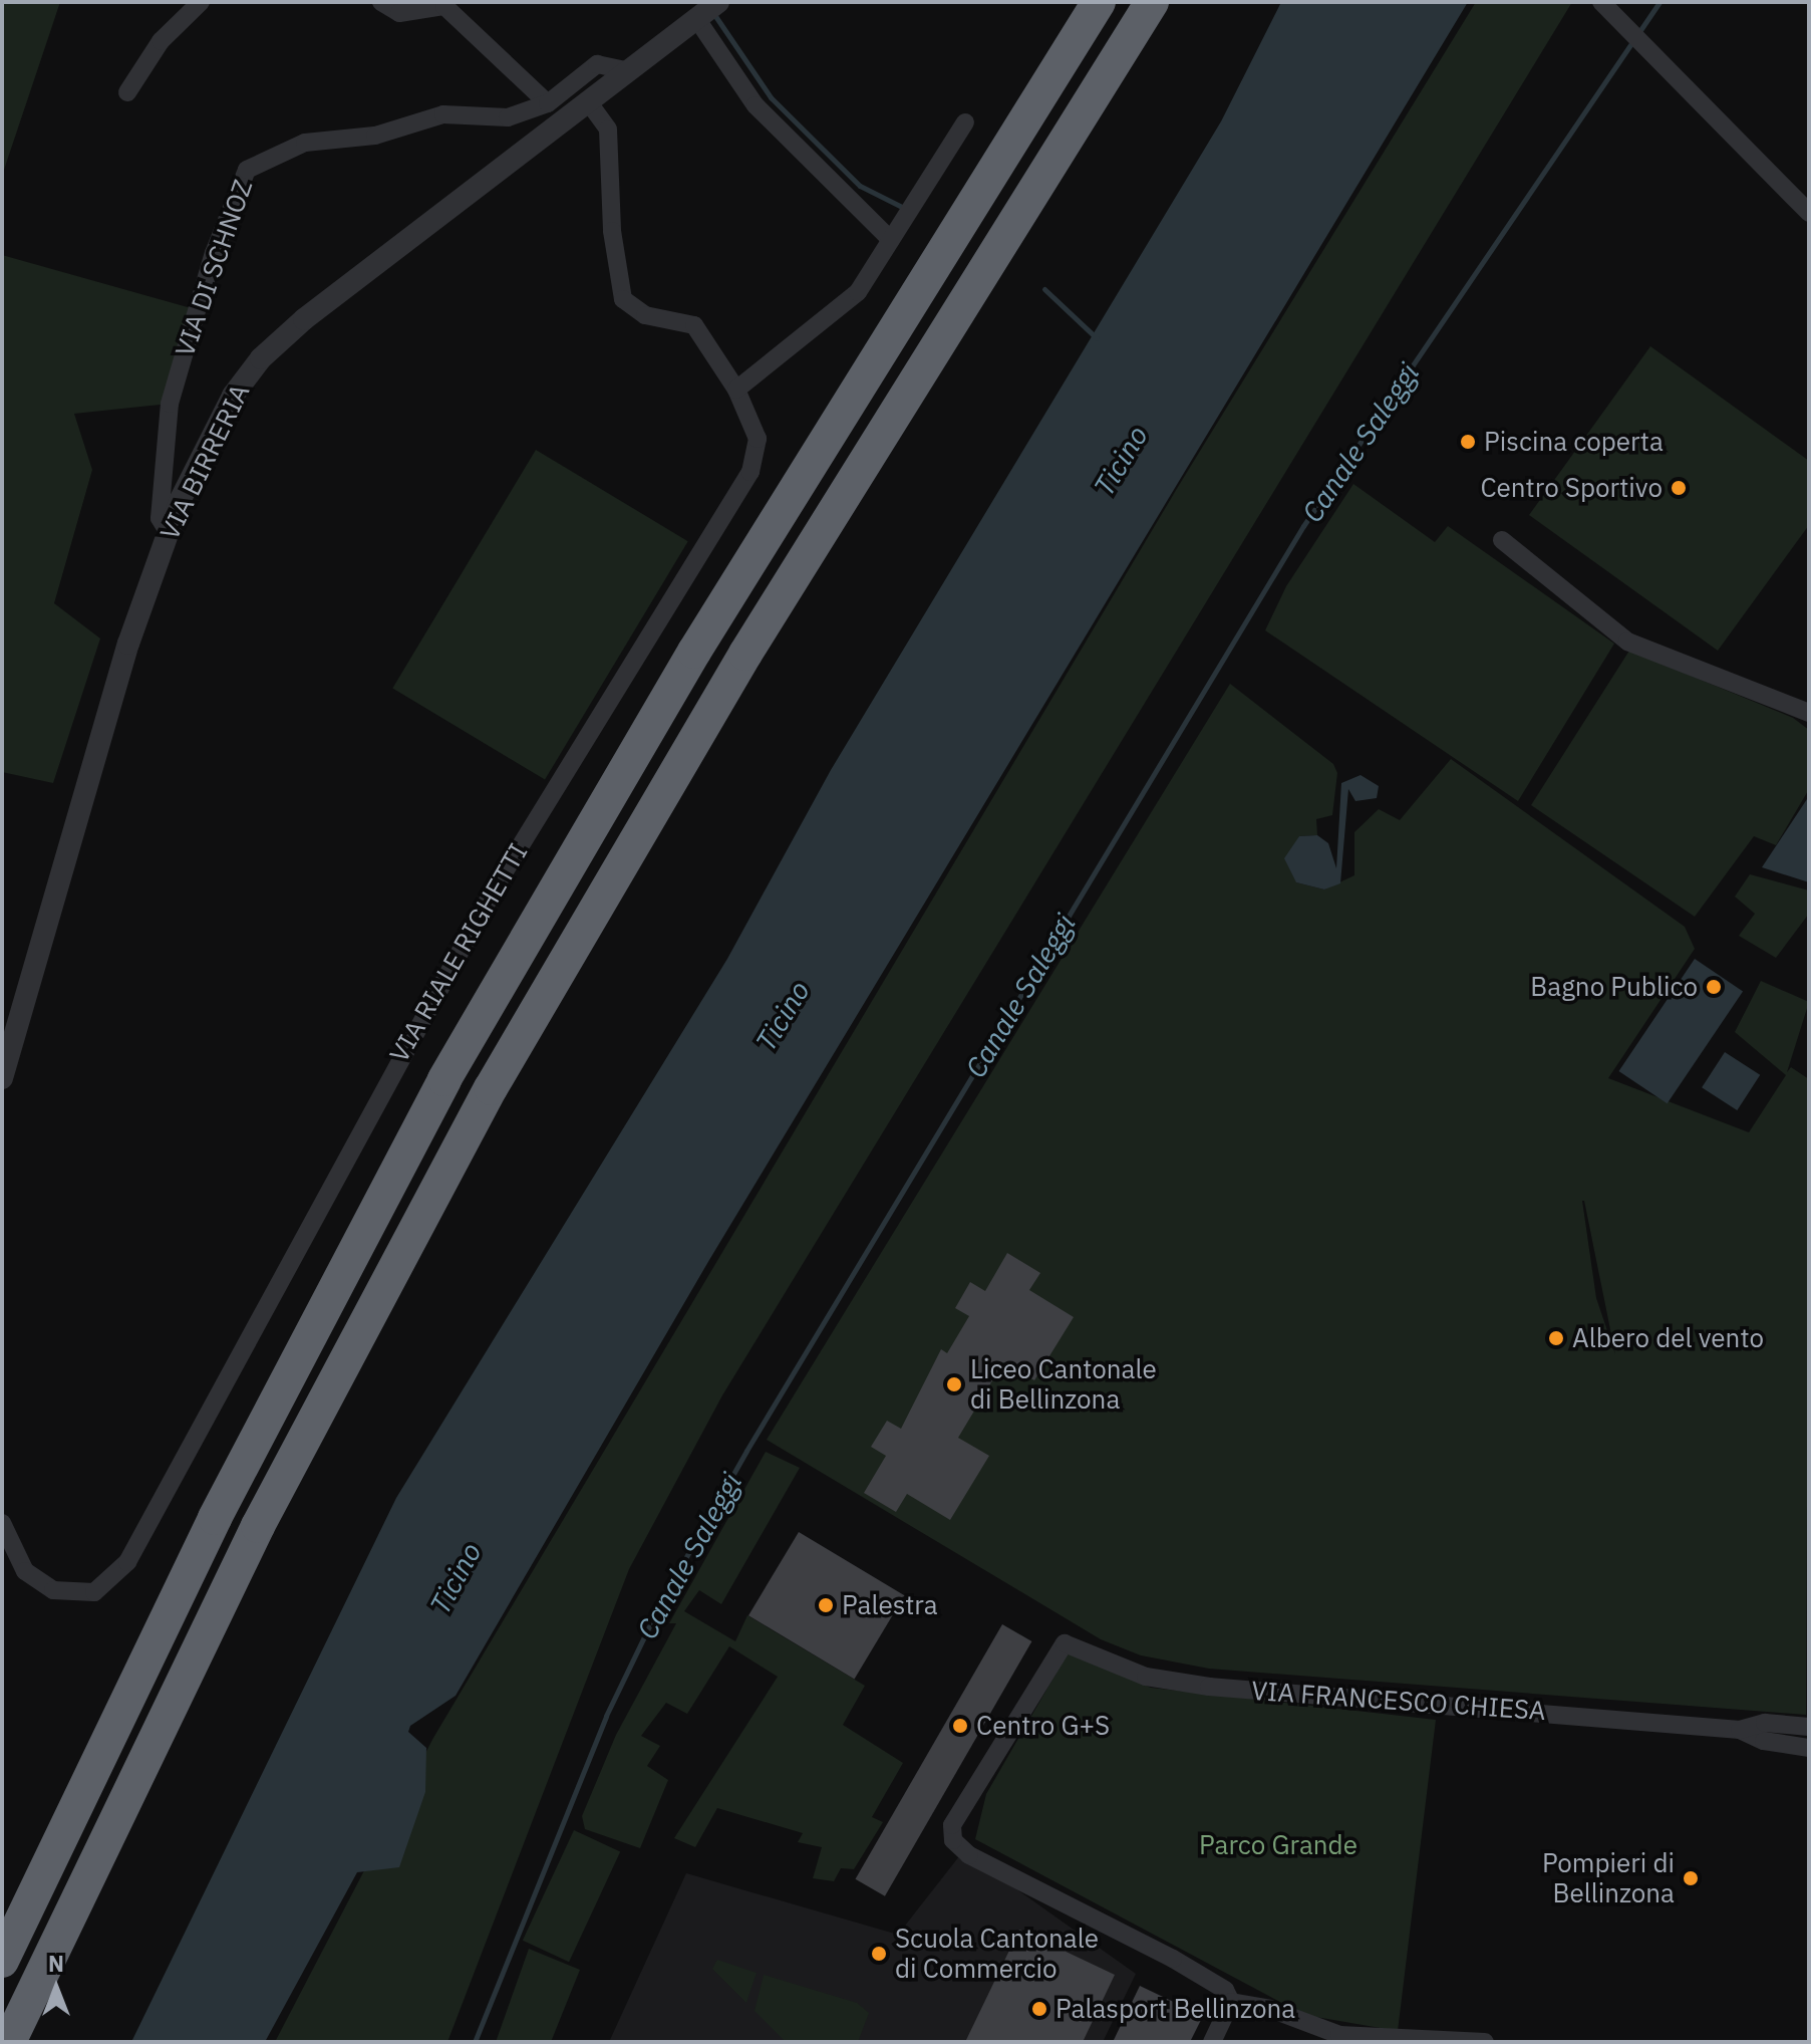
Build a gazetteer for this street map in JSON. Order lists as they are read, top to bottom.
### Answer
{
  "streets": {
    "street": [
      "VIA DI SCHNOZ",
      "VIA BIRRERIA",
      "VIA RIALE RIGHETTI",
      "VIA FRANCESCO CHIESA"
    ]
  },
  "crossings": [
    ["VIA DI SCHNOZ", "VIA BIRRERIA"],
    ["VIA BIRRERIA", "VIA RIALE RIGHETTI"]
  ],
  "water": ["Canale Saleggi", "Ticino"],
  "parks": ["Parco Grande"],
  "places": [
    "Piscina coperta",
    "Centro Sportivo",
    "Bagno Publico",
    "Albero del vento",
    "Liceo Cantonale di Bellinzona",
    "Palestra",
    "Centro G+S",
    "Pompieri di Bellinzona",
    "Scuola Cantonale di Commercio",
    "Palasport Bellinzona"
  ],
  "north": "top"
}
